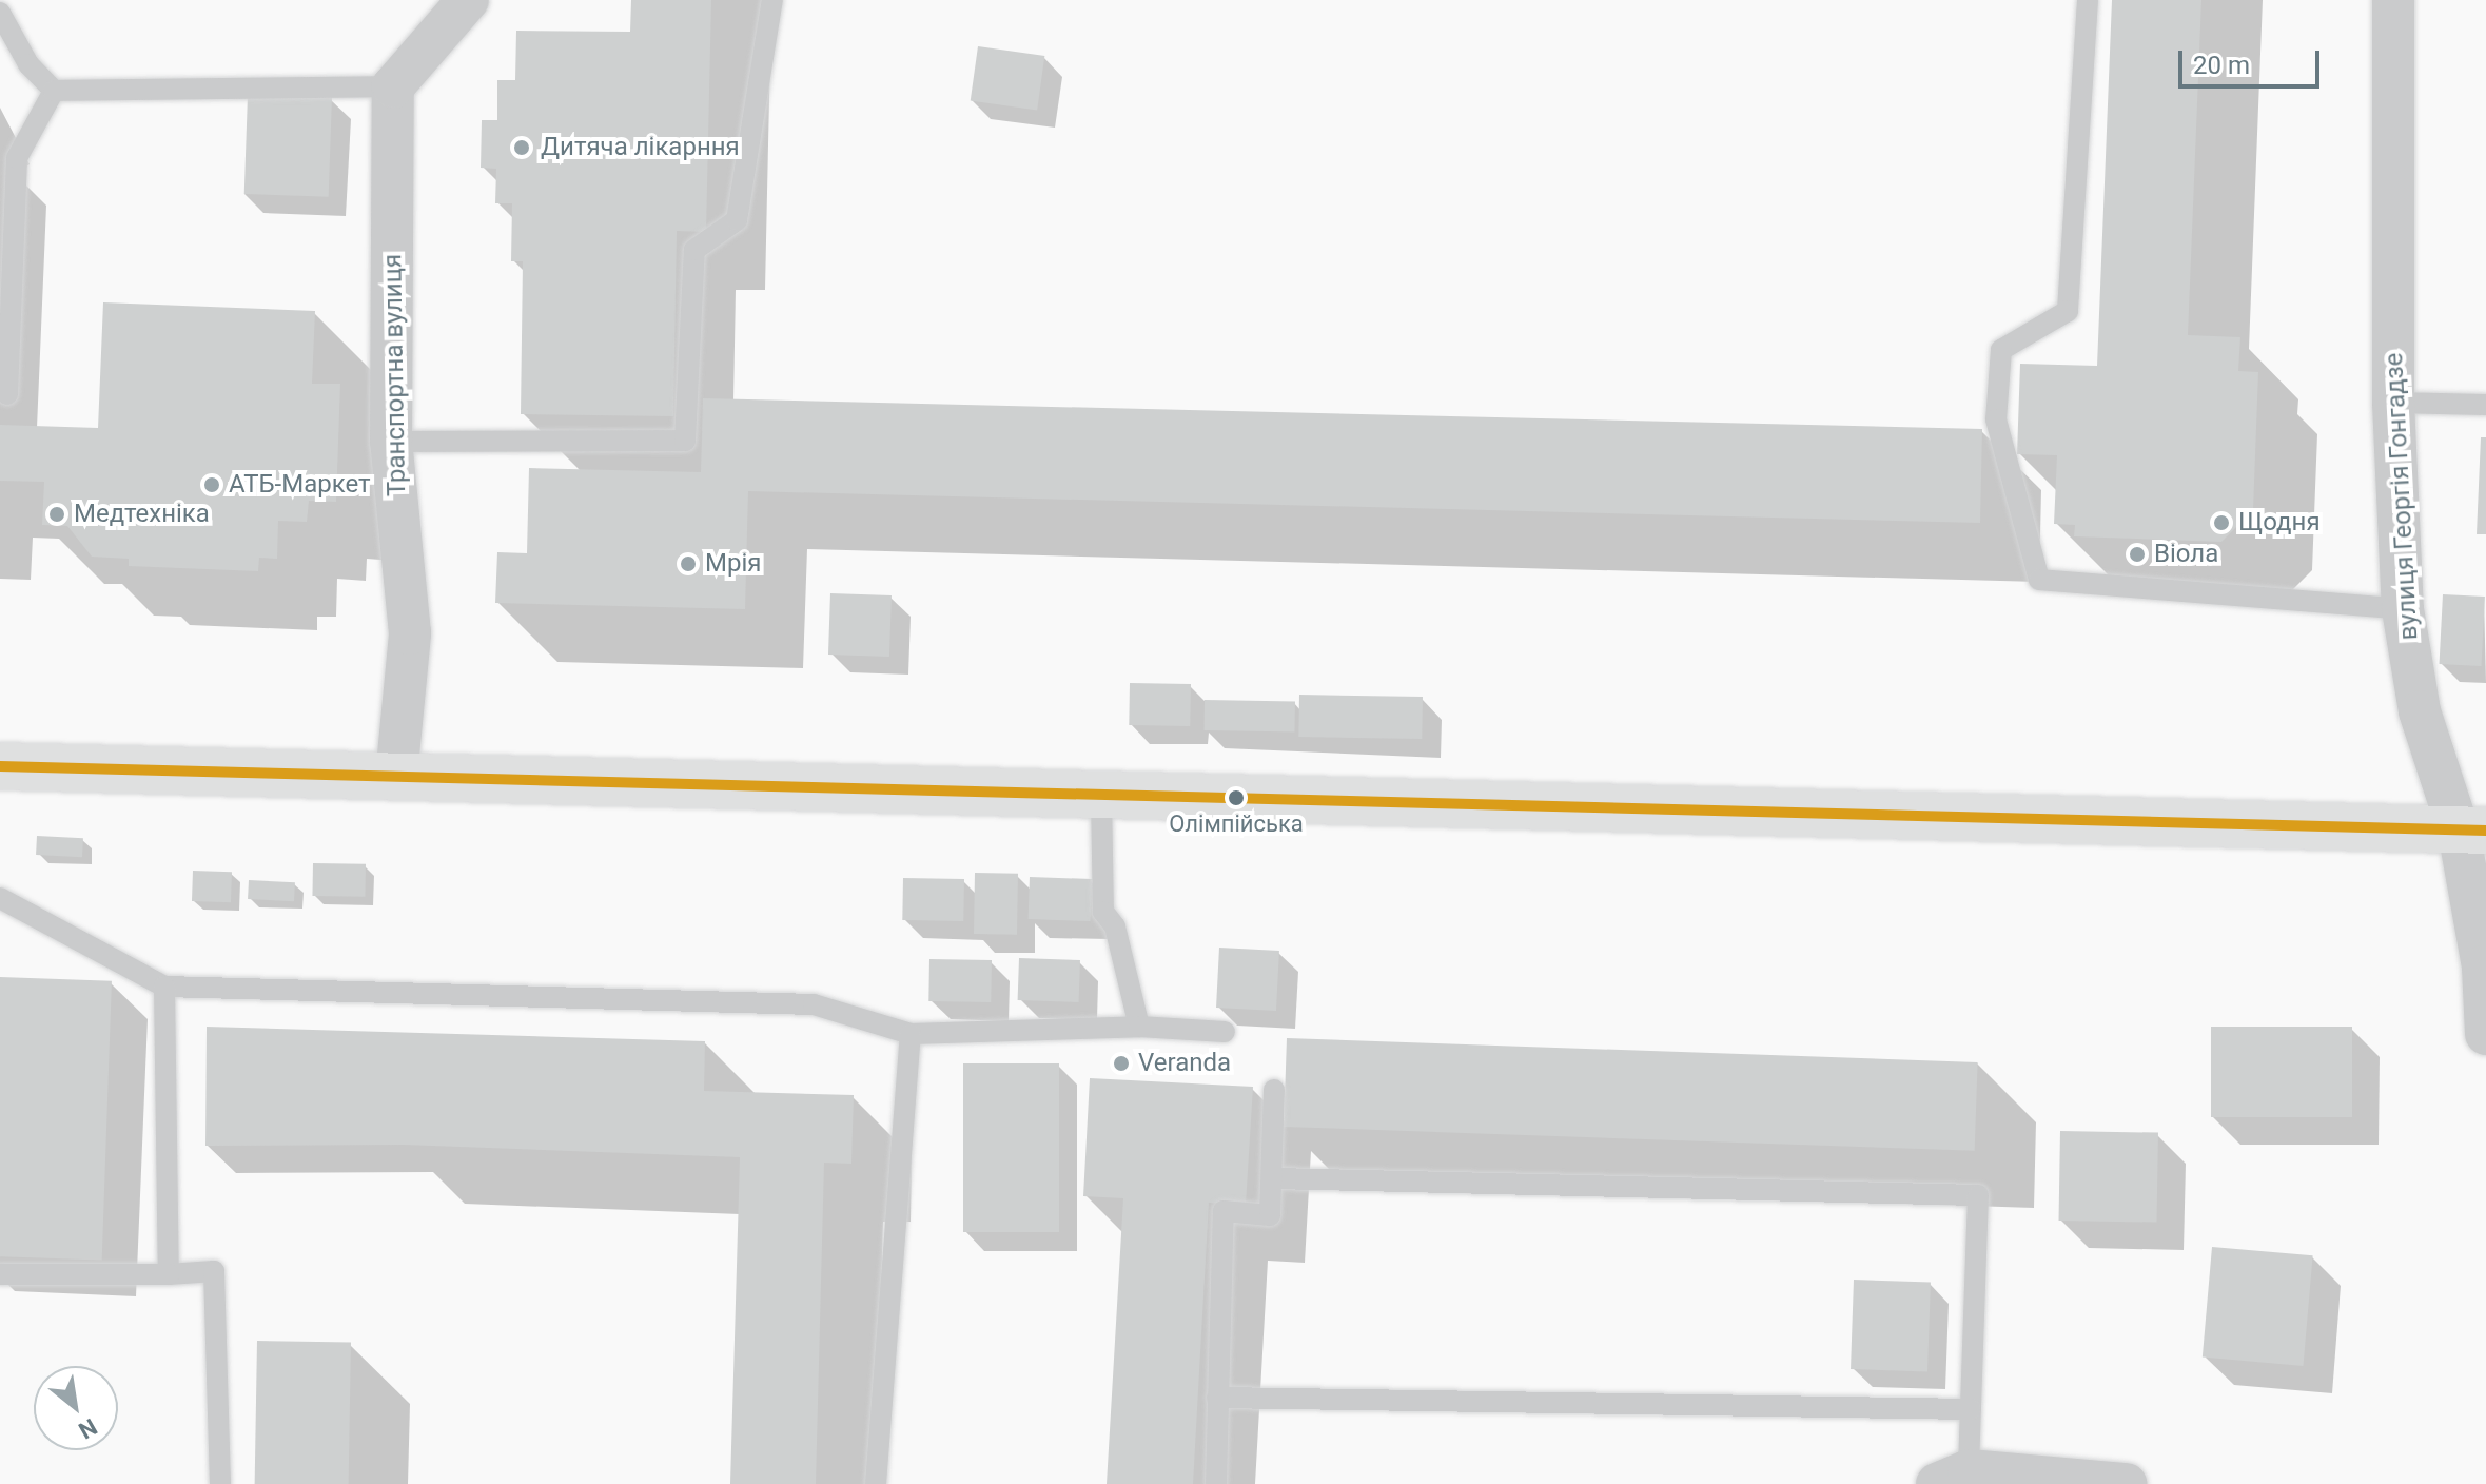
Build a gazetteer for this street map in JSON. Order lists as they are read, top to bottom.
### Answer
{
  "streets": {
    "street": ["Транспортна вулиця", "вулиця Георгія Гонгадзе"]
  },
  "places": [
    "Дитяча лікарння",
    "АТБ-Маркет",
    "Медтехнiка",
    "Щодня",
    "Віола",
    "Мрія",
    "Олiмпiйська",
    "Veranda"
  ],
  "scale_bar": "20 m",
  "north": "bottom right"
}
